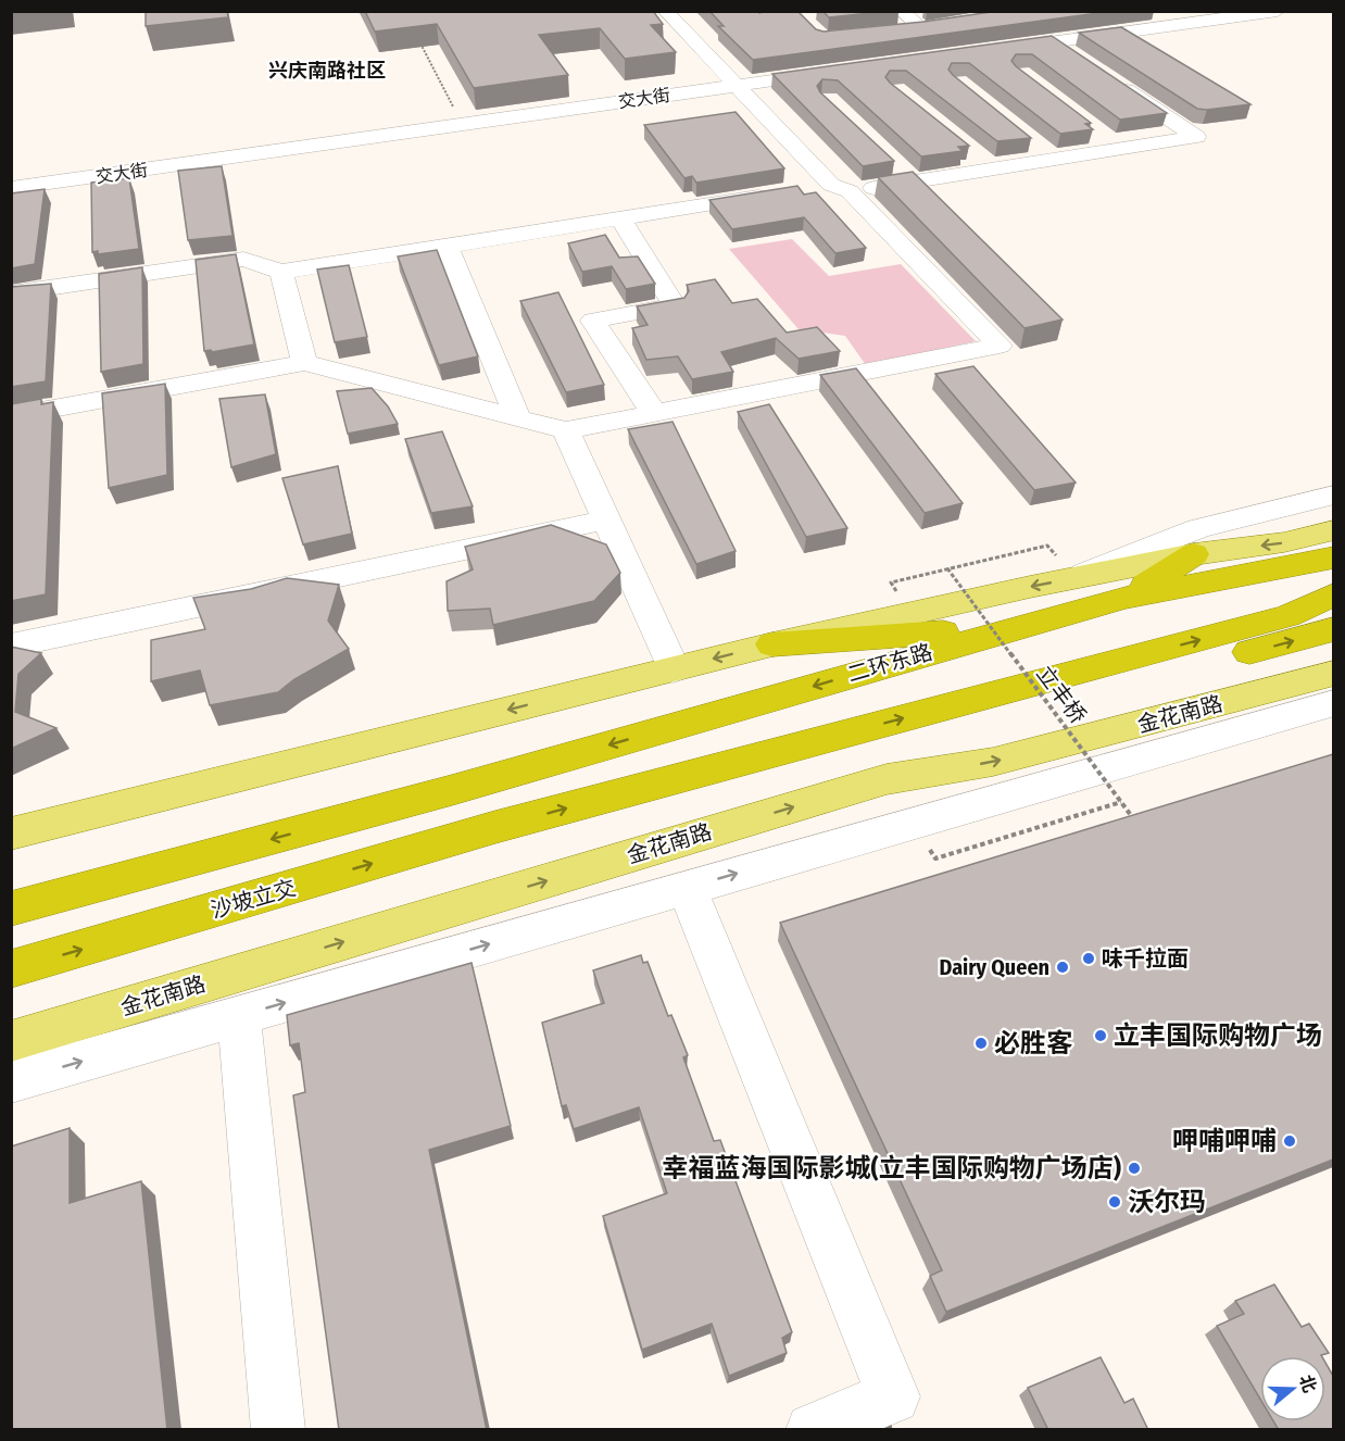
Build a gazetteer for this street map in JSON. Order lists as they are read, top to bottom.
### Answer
{
  "streets": {
    "highway": ["二环东路", "沙坡立交"],
    "main road": ["金花南路"],
    "street": ["交大街"],
    "path": ["立丰桥"]
  },
  "one_way": ["沙坡立交"],
  "districts": ["兴庆南路社区"],
  "places": [
    "味千拉面",
    "Dairy Queen",
    "立丰国际购物广场",
    "必胜客",
    "呷哺呷哺",
    "幸福蓝海国际影城(立丰国际购物广场店)",
    "沃尔玛"
  ],
  "north": "right"
}
